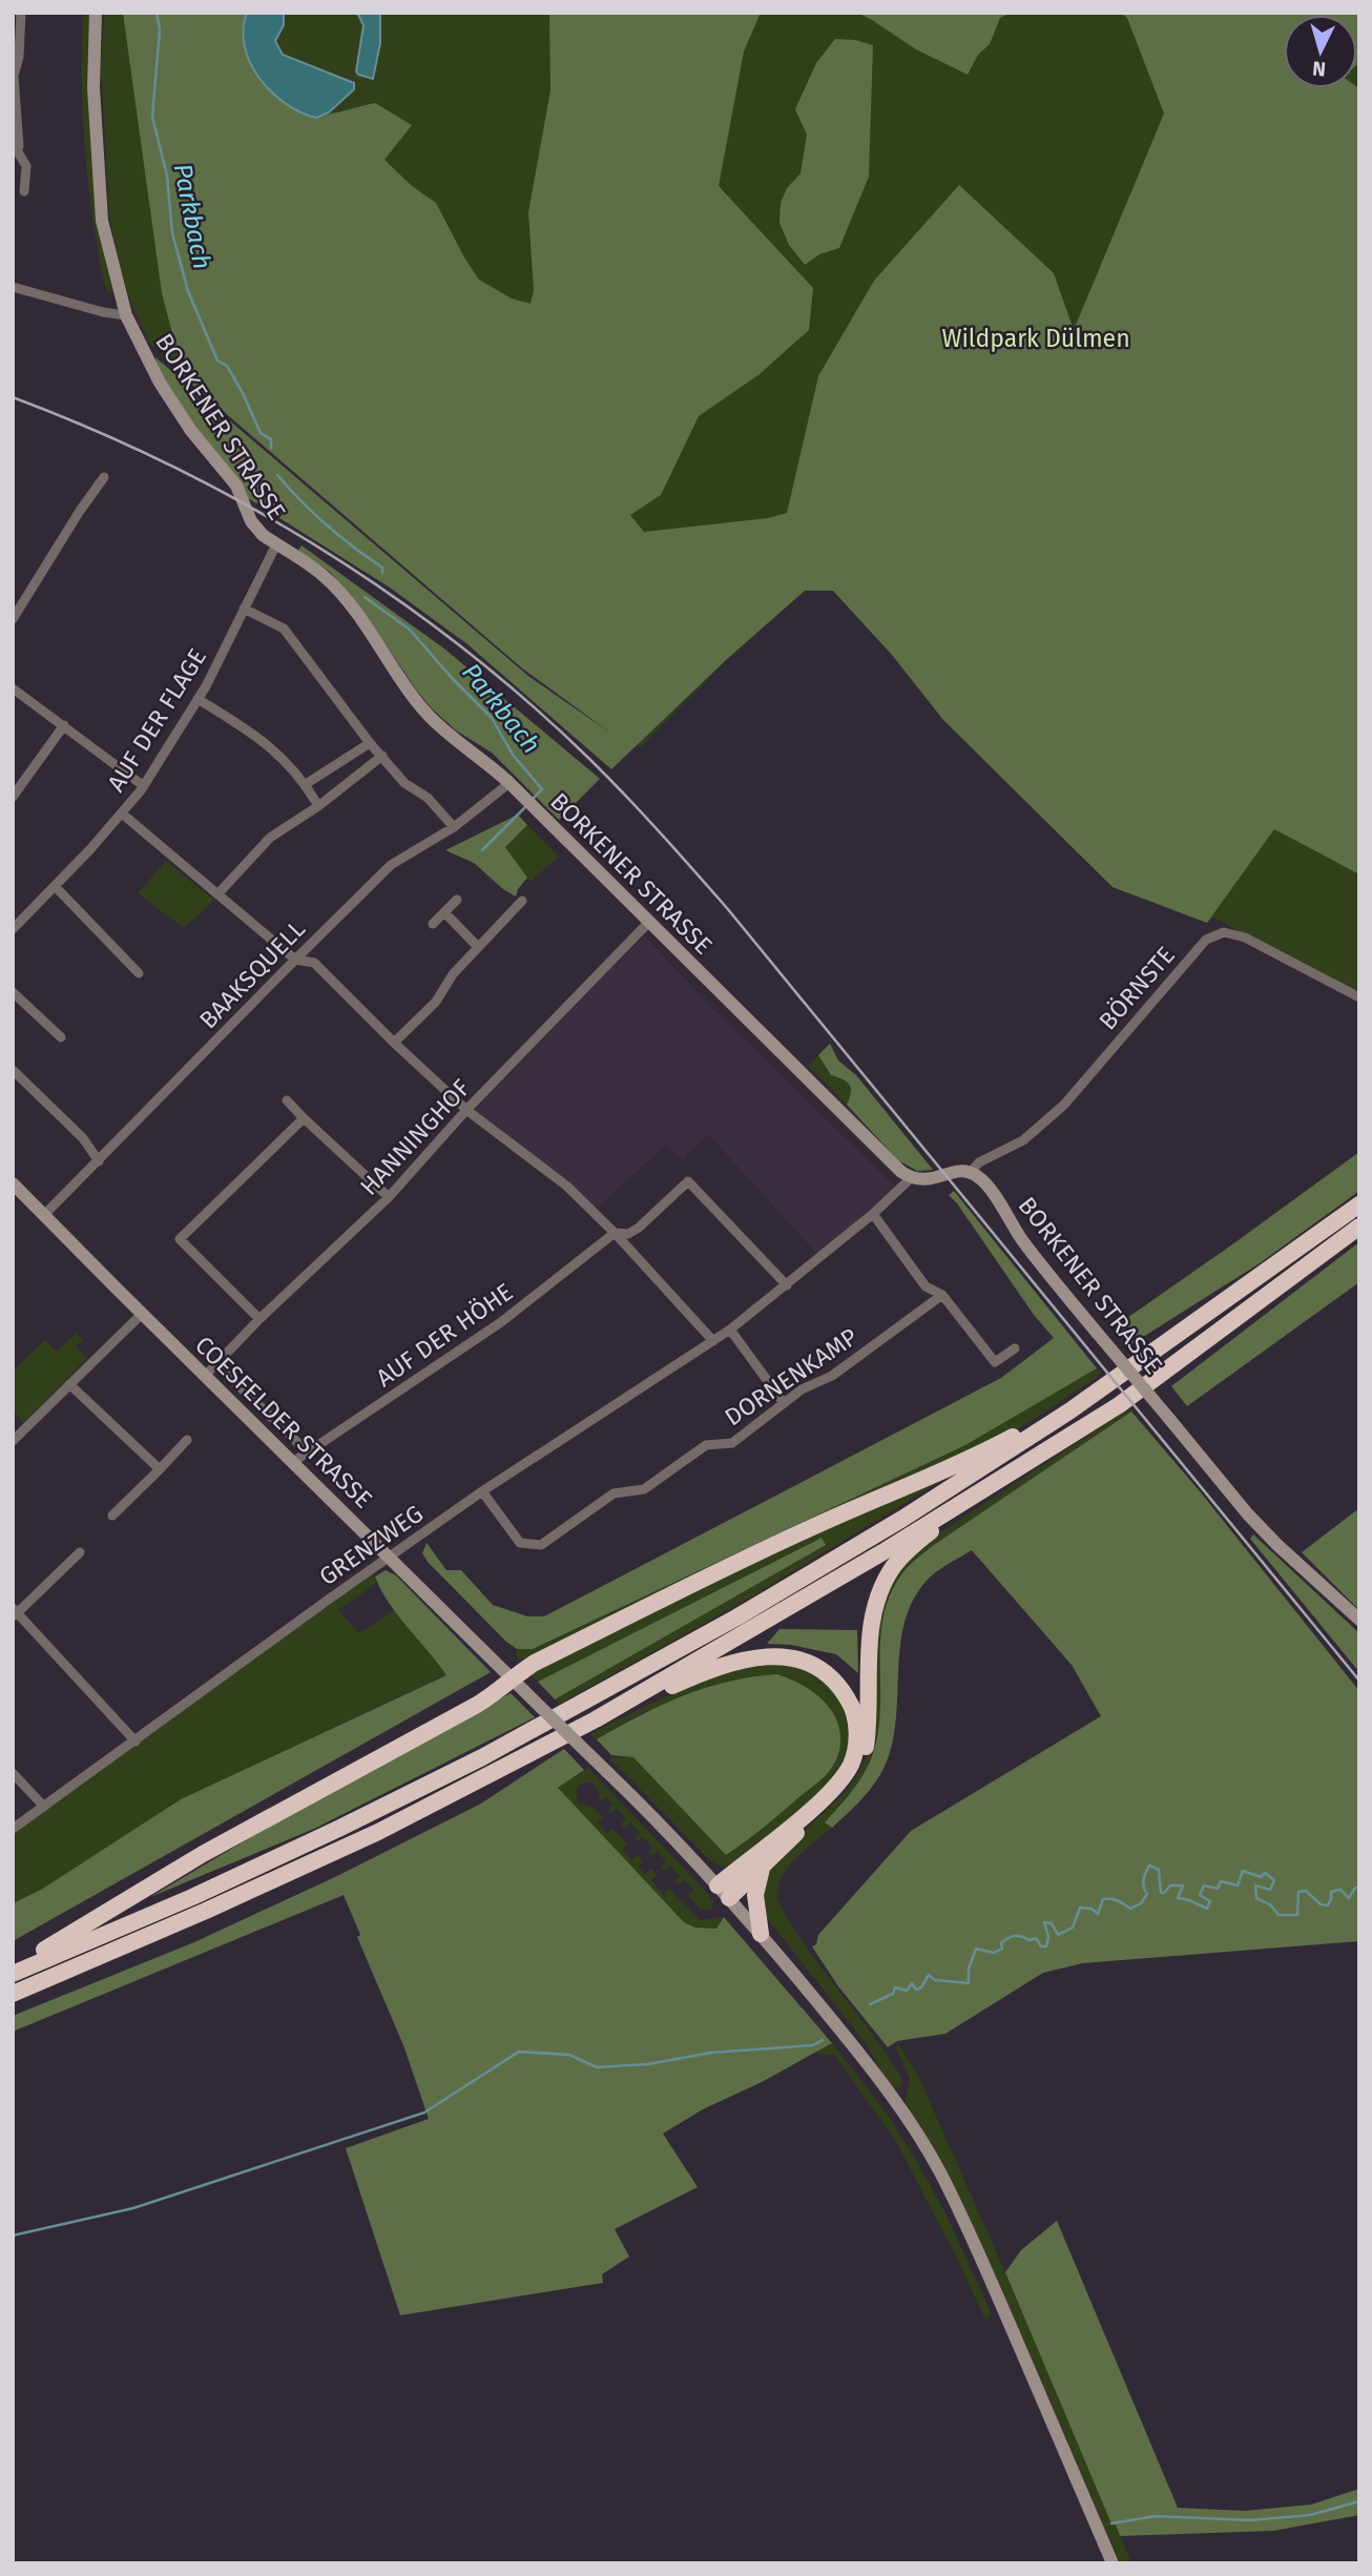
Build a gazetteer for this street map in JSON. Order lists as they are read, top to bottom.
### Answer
{
  "streets": {
    "street": [
      "BORKENER STRASSE",
      "AUF DER FLAGE",
      "BAAKSQUELL",
      "BÖRNSTE",
      "HANNINGHOF",
      "AUF DER HÖHE",
      "DORNENKAMP",
      "COESFELDER STRASSE",
      "GRENZWEG"
    ]
  },
  "crossings": [
    ["BORKENER STRASSE", "AUF DER FLAGE"],
    ["BORKENER STRASSE", "BAAKSQUELL"],
    ["BORKENER STRASSE", "BÖRNSTE"],
    ["BORKENER STRASSE", "HANNINGHOF"],
    ["BORKENER STRASSE", "GRENZWEG"],
    ["BAAKSQUELL", "COESFELDER STRASSE"],
    ["HANNINGHOF", "COESFELDER STRASSE"],
    ["AUF DER HÖHE", "COESFELDER STRASSE"],
    ["AUF DER HÖHE", "GRENZWEG"],
    ["DORNENKAMP", "GRENZWEG"],
    ["COESFELDER STRASSE", "GRENZWEG"]
  ],
  "water": ["Parkbach"],
  "parks": ["Wildpark Dülmen"],
  "north": "bottom"
}
